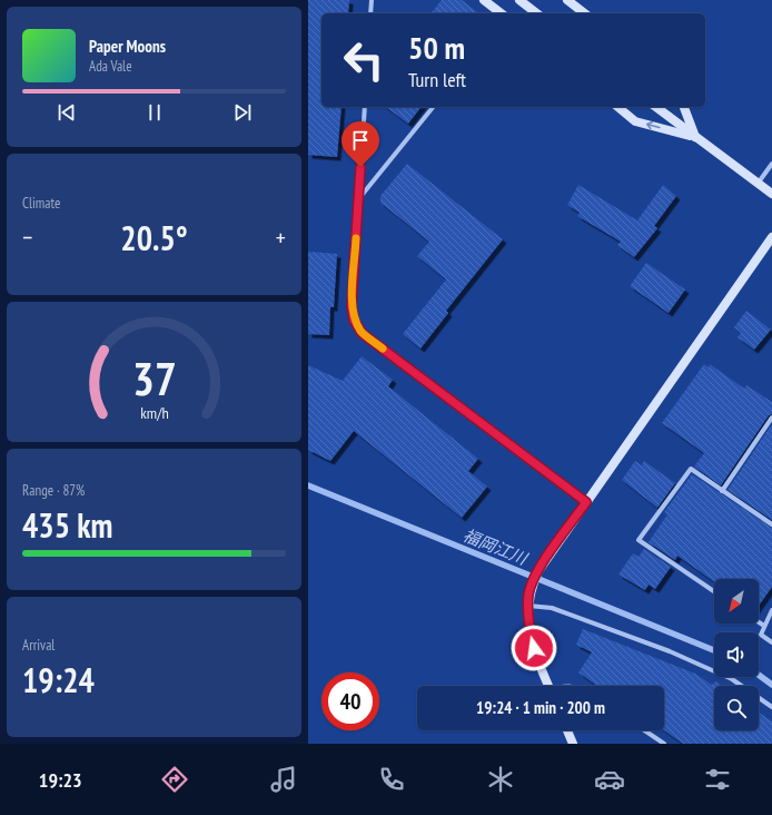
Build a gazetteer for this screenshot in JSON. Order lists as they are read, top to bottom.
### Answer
{
  "water": ["福岡江川"],
  "north": "bottom left",
  "page": {
    "turn": ["50 m", "Turn left"],
    "song": ["Paper Moons", "Ada Vale"],
    "tile": [
      "Climate",
      ["Range · 87%", "435 km"],
      ["Arrival", "19:24"]
    ],
    "heat": ["−", "20.5°", "+"],
    "limit": "40",
    "trip": "19:24 · 1 min · 200 m",
    "tabs": "19:23",
    "gauge": ["37", "km/h"]
  }
}
